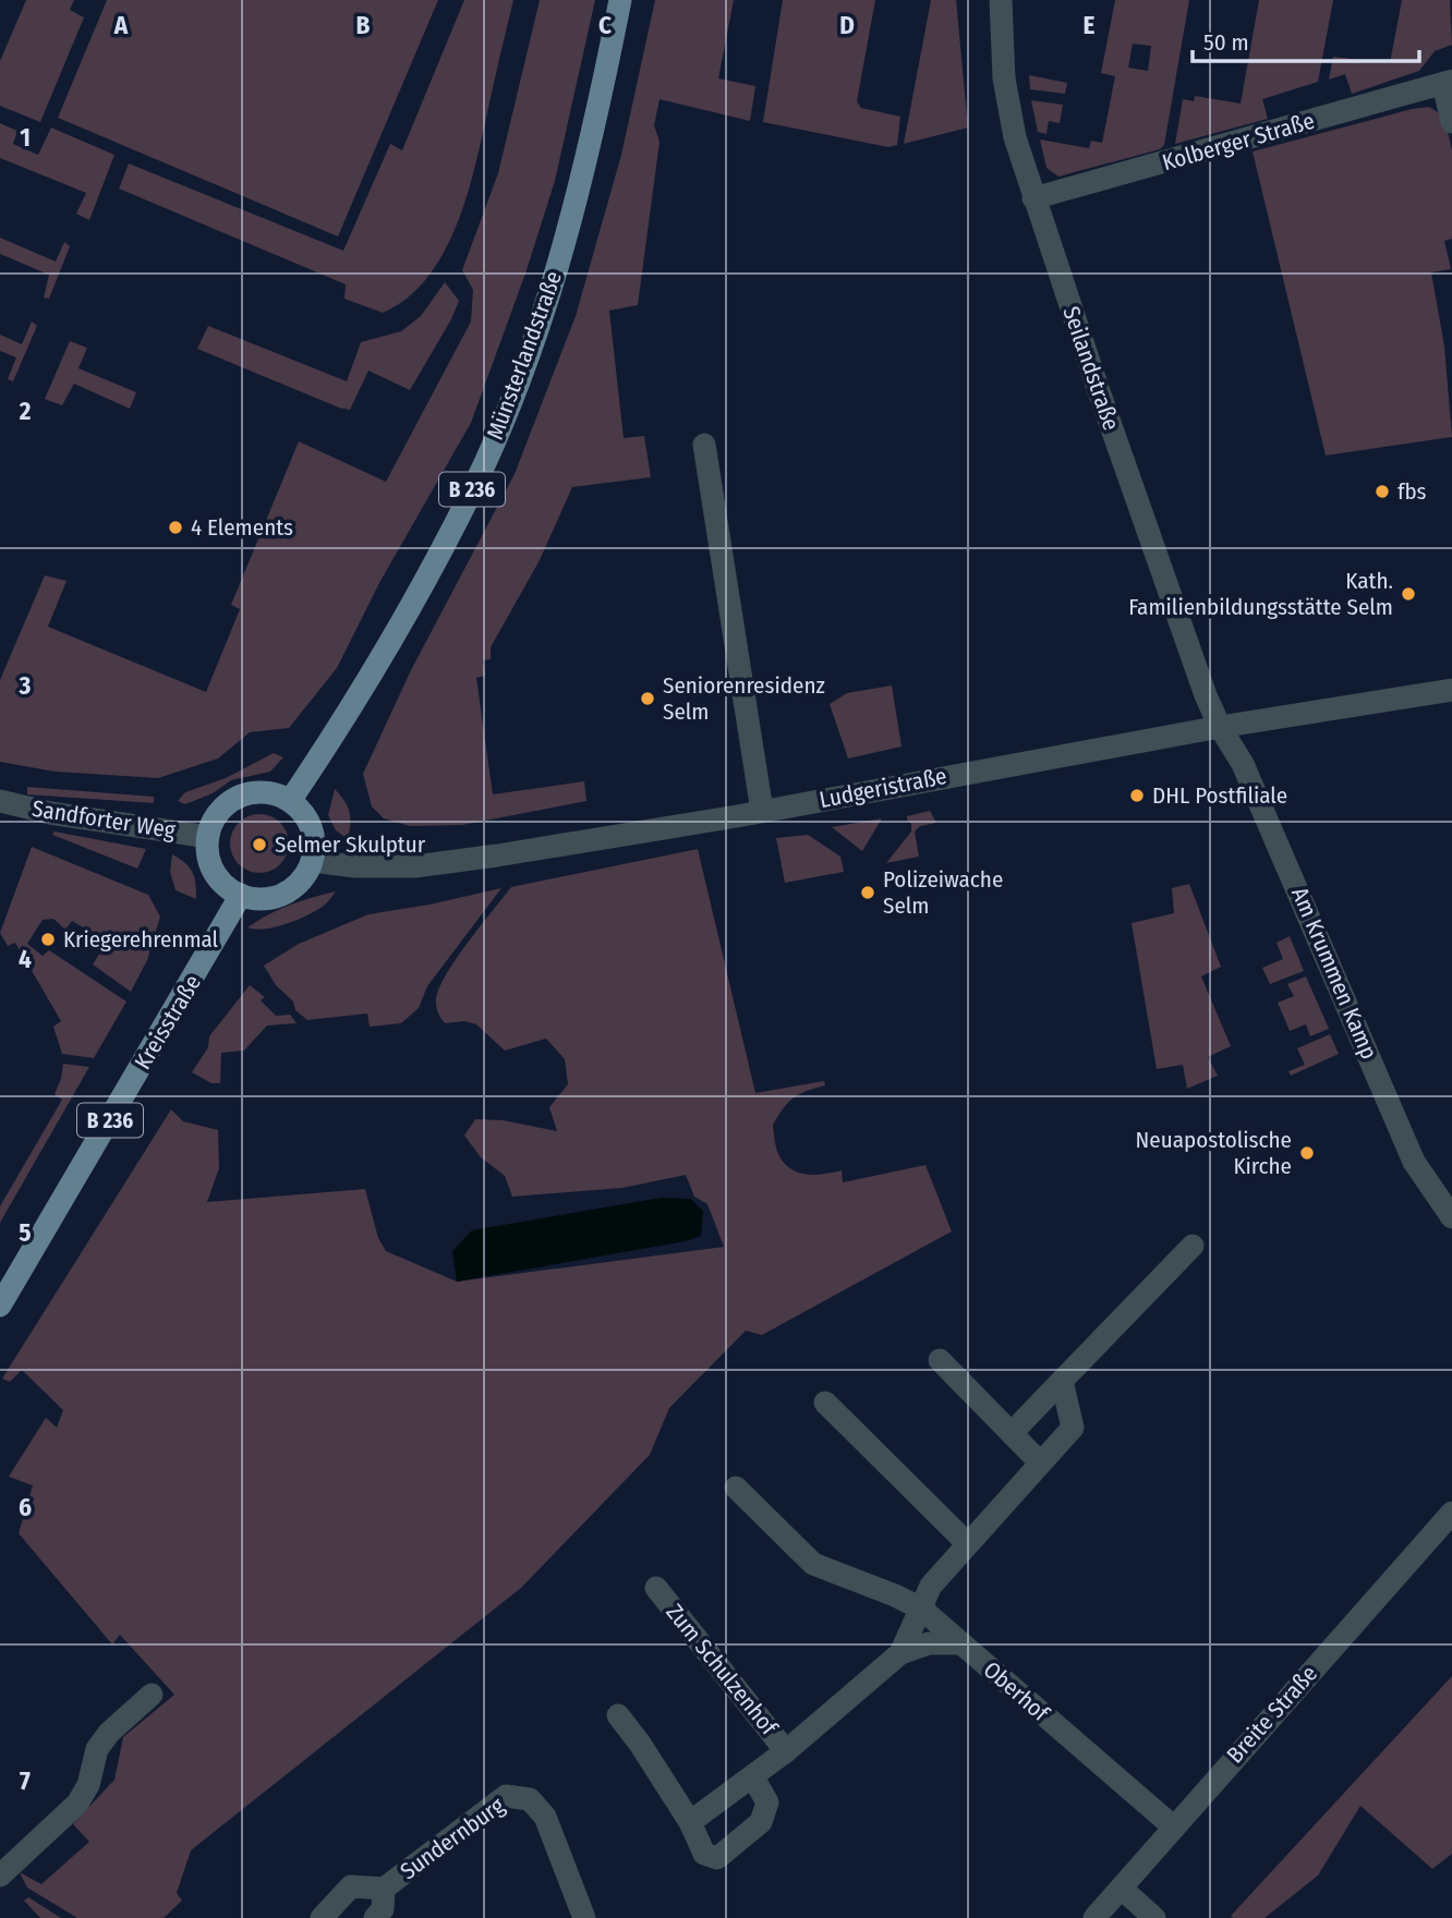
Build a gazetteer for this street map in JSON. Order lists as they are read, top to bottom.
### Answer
{
  "streets": {
    "main road": ["Münsterlandstraße", "B 236", "Kreisstraße"],
    "street": [
      "Kolberger Straße",
      "Seilandstraße",
      "Ludgeristraße",
      "Sandforter Weg",
      "Am Krummen Kamp",
      "Zum Schulzenhof",
      "Oberhof",
      "Breite Straße",
      "Sundernburg"
    ]
  },
  "crossings": [
    ["Kolberger Straße", "Seilandstraße"],
    ["Münsterlandstraße", "Ludgeristraße"],
    ["Münsterlandstraße", "Sandforter Weg"],
    ["Münsterlandstraße", "Kreisstraße"],
    ["Seilandstraße", "Ludgeristraße"],
    ["Seilandstraße", "Am Krummen Kamp"],
    ["Ludgeristraße", "Sandforter Weg"],
    ["Ludgeristraße", "Am Krummen Kamp"],
    ["Ludgeristraße", "Kreisstraße"],
    ["Sandforter Weg", "Kreisstraße"],
    ["Zum Schulzenhof", "Oberhof"],
    ["Oberhof", "Breite Straße"]
  ],
  "places": [
    "fbs",
    "4 Elements",
    "Kath. Familienbildungsstätte Selm",
    "Seniorenresidenz Selm",
    "DHL Postfiliale",
    "Selmer Skulptur",
    "Polizeiwache Selm",
    "Kriegerehrenmal",
    "Neuapostolische Kirche"
  ],
  "scale_bar": "50 m",
  "grid": {
    "columns": [
      "A",
      "B",
      "C",
      "D",
      "E"
    ],
    "rows": [
      "1",
      "2",
      "3",
      "4",
      "5",
      "6",
      "7"
    ]
  }
}
